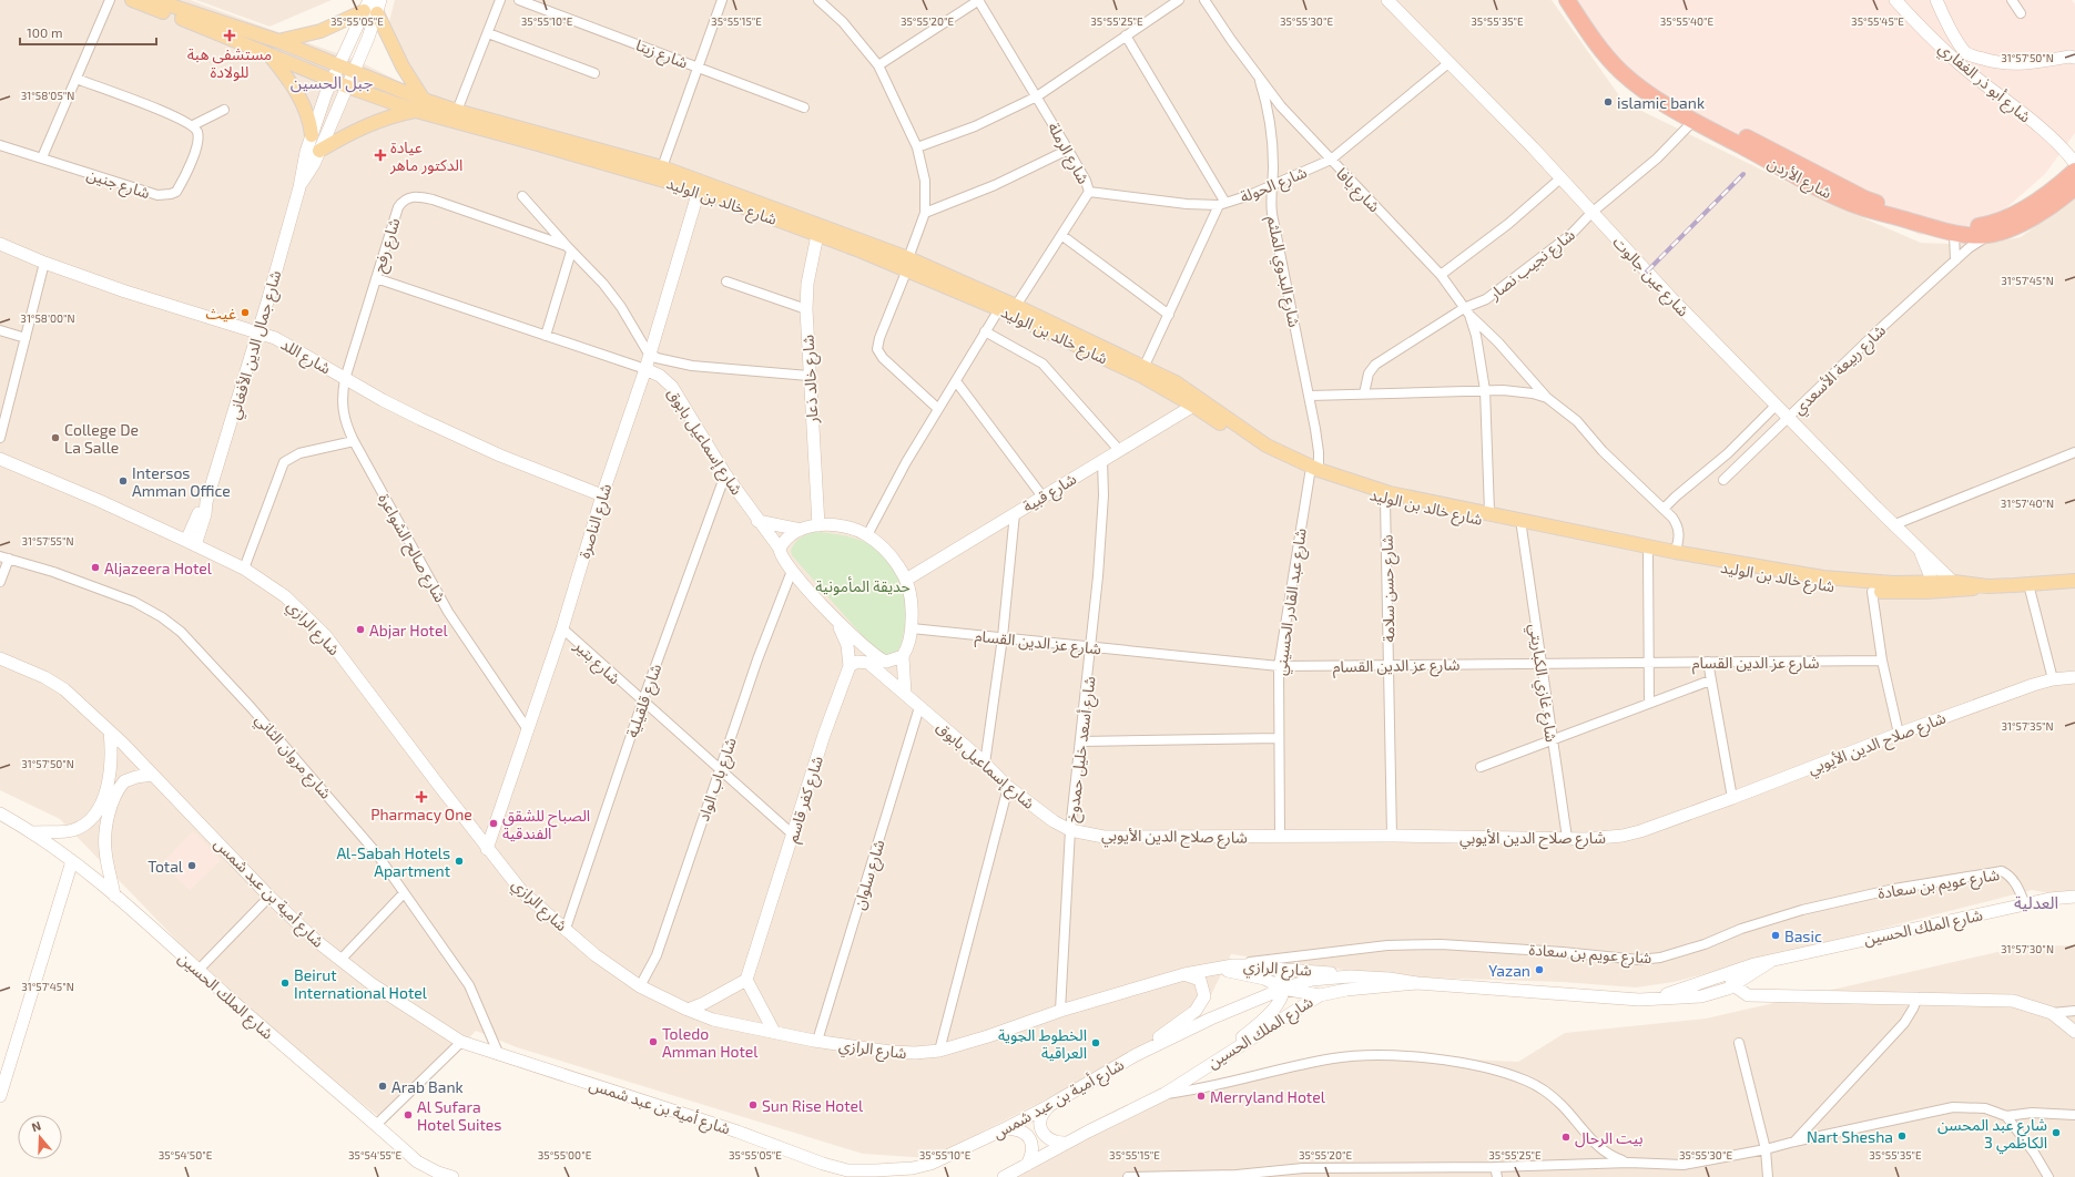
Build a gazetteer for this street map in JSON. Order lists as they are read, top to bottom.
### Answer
{
  "streets": {
    "highway": ["شارع الأردن"],
    "main road": ["شارع خالد بن الوليد"],
    "street": [
      "شارع زيتا",
      "شارع أبو ذر الغفاري",
      "شارع الرملة",
      "شارع جنين",
      "شارع الحولة",
      "شارع يافا",
      "شارع رفح",
      "شارع نجيب نصار",
      "شارع البدوي الملثم",
      "شارع عين جالوت",
      "شارع جمال الدين الأفغاني",
      "شارع اللد",
      "شارع ربيعة الأسعدي",
      "شارع خالد ذعار",
      "شارع إسماعيل بابوق",
      "شارع قبية",
      "شارع الناصرة",
      "شارع صالح الشواعرة",
      "شارع حسن سلامة",
      "شارع عبد القادر الحسيني",
      "شارع الرازي",
      "شارع عز الدين القسام",
      "شارع بتير",
      "شارع غازي الكباريتي",
      "شارع قلقيلية",
      "شارع صلاح الدين الأيوبي",
      "شارع أسعد خليل حمدوخ",
      "شارع مروان الثاني",
      "شارع باب الواد",
      "شارع كفر قاسم",
      "شارع سلوان",
      "شارع عويم بن سعادة",
      "شارع أمية بن عبد شمس",
      "شارع الملك الحسين"
    ]
  },
  "crossings": [
    ["شارع الرملة", "شارع الحولة"],
    ["شارع الرملة", "شارع خالد بن الوليد"],
    ["شارع الأردن", "شارع نجيب نصار"],
    ["شارع الأردن", "شارع ربيعة الأسعدي"],
    ["شارع الحولة", "شارع يافا"],
    ["شارع الحولة", "شارع البدوي الملثم"],
    ["شارع الحولة", "شارع عين جالوت"],
    ["شارع يافا", "شارع خالد بن الوليد"],
    ["شارع يافا", "شارع نجيب نصار"],
    ["شارع يافا", "شارع البدوي الملثم"],
    ["شارع خالد بن الوليد", "شارع البدوي الملثم"],
    ["شارع خالد بن الوليد", "شارع عين جالوت"],
    ["شارع خالد بن الوليد", "شارع جمال الدين الأفغاني"],
    ["شارع خالد بن الوليد", "شارع خالد ذعار"],
    ["شارع خالد بن الوليد", "شارع قبية"],
    ["شارع خالد بن الوليد", "شارع الناصرة"],
    ["شارع خالد بن الوليد", "شارع حسن سلامة"],
    ["شارع خالد بن الوليد", "شارع عبد القادر الحسيني"],
    ["شارع خالد بن الوليد", "شارع غازي الكباريتي"],
    ["شارع رفح", "شارع اللد"],
    ["شارع رفح", "شارع صالح الشواعرة"],
    ["شارع نجيب نصار", "شارع عين جالوت"],
    ["شارع البدوي الملثم", "شارع عبد القادر الحسيني"],
    ["شارع عين جالوت", "شارع ربيعة الأسعدي"],
    ["شارع جمال الدين الأفغاني", "شارع اللد"],
    ["شارع جمال الدين الأفغاني", "شارع الرازي"],
    ["شارع اللد", "شارع الناصرة"],
    ["شارع اللد", "شارع صالح الشواعرة"],
    ["شارع إسماعيل بابوق", "شارع الناصرة"],
    ["شارع إسماعيل بابوق", "شارع قلقيلية"],
    ["شارع إسماعيل بابوق", "شارع صلاح الدين الأيوبي"],
    ["شارع إسماعيل بابوق", "شارع أسعد خليل حمدوخ"],
    ["شارع إسماعيل بابوق", "شارع باب الواد"],
    ["شارع إسماعيل بابوق", "شارع كفر قاسم"],
    ["شارع إسماعيل بابوق", "شارع سلوان"],
    ["شارع قبية", "شارع أسعد خليل حمدوخ"],
    ["شارع الناصرة", "شارع صالح الشواعرة"],
    ["شارع الناصرة", "شارع الرازي"],
    ["شارع الناصرة", "شارع بتير"],
    ["شارع حسن سلامة", "شارع عز الدين القسام"],
    ["شارع حسن سلامة", "شارع صلاح الدين الأيوبي"],
    ["شارع عبد القادر الحسيني", "شارع عز الدين القسام"],
    ["شارع عبد القادر الحسيني", "شارع صلاح الدين الأيوبي"],
    ["شارع الرازي", "شارع قلقيلية"],
    ["شارع الرازي", "شارع أسعد خليل حمدوخ"],
    ["شارع الرازي", "شارع باب الواد"],
    ["شارع الرازي", "شارع سلوان"],
    ["شارع الرازي", "شارع عويم بن سعادة"],
    ["شارع الرازي", "شارع أمية بن عبد شمس"],
    ["شارع الرازي", "شارع الملك الحسين"],
    ["شارع عز الدين القسام", "شارع غازي الكباريتي"],
    ["شارع عز الدين القسام", "شارع أسعد خليل حمدوخ"],
    ["شارع بتير", "شارع قلقيلية"],
    ["شارع بتير", "شارع باب الواد"],
    ["شارع بتير", "شارع كفر قاسم"],
    ["شارع غازي الكباريتي", "شارع صلاح الدين الأيوبي"],
    ["شارع صلاح الدين الأيوبي", "شارع أسعد خليل حمدوخ"],
    ["شارع مروان الثاني", "شارع أمية بن عبد شمس"],
    ["شارع عويم بن سعادة", "شارع الملك الحسين"],
    ["شارع أمية بن عبد شمس", "شارع الملك الحسين"]
  ],
  "districts": ["جبل الحسين", "العدلية"],
  "parks": ["حديقة المأمونية"],
  "places": {
    "health": ["مستشفى هبة للولادة", "عيادة الدكتور ماهر", "Pharmacy One"],
    "other": [
      "islamic bank",
      "غيث",
      "College De La Salle",
      "Intersos Amman Office",
      "Aljazeera Hotel",
      "Abjar Hotel",
      "الصباح للشقق الفندقية",
      "Al-Sabah Hotels Apartment",
      "Total",
      "Basic",
      "Yazan",
      "Beirut International Hotel",
      "Toledo Amman Hotel",
      "الخطوط الجوية العراقية",
      "Arab Bank",
      "Merryland Hotel",
      "Sun Rise Hotel",
      "Al Sufara Hotel Suites",
      "شارع عبد المحسن الكاظمي 3",
      "Nart Shesha",
      "بيت الرحال"
    ]
  },
  "scale_bar": "100 m",
  "north": "top",
  "coordinates": [
    "35°55'40\"E",
    "35°55'45\"E",
    "35°55'05\"E",
    "35°55'10\"E",
    "35°55'15\"E",
    "35°55'20\"E",
    "35°55'25\"E",
    "35°55'30\"E",
    "35°55'35\"E",
    "31°57'50\"N",
    "31°58'05\"N",
    "31°57'45\"N",
    "31°58'00\"N",
    "31°57'40\"N",
    "31°57'55\"N",
    "31°57'35\"N",
    "31°57'30\"N",
    "35°54'50\"E",
    "35°54'55\"E",
    "35°55'00\"E"
  ]
}
